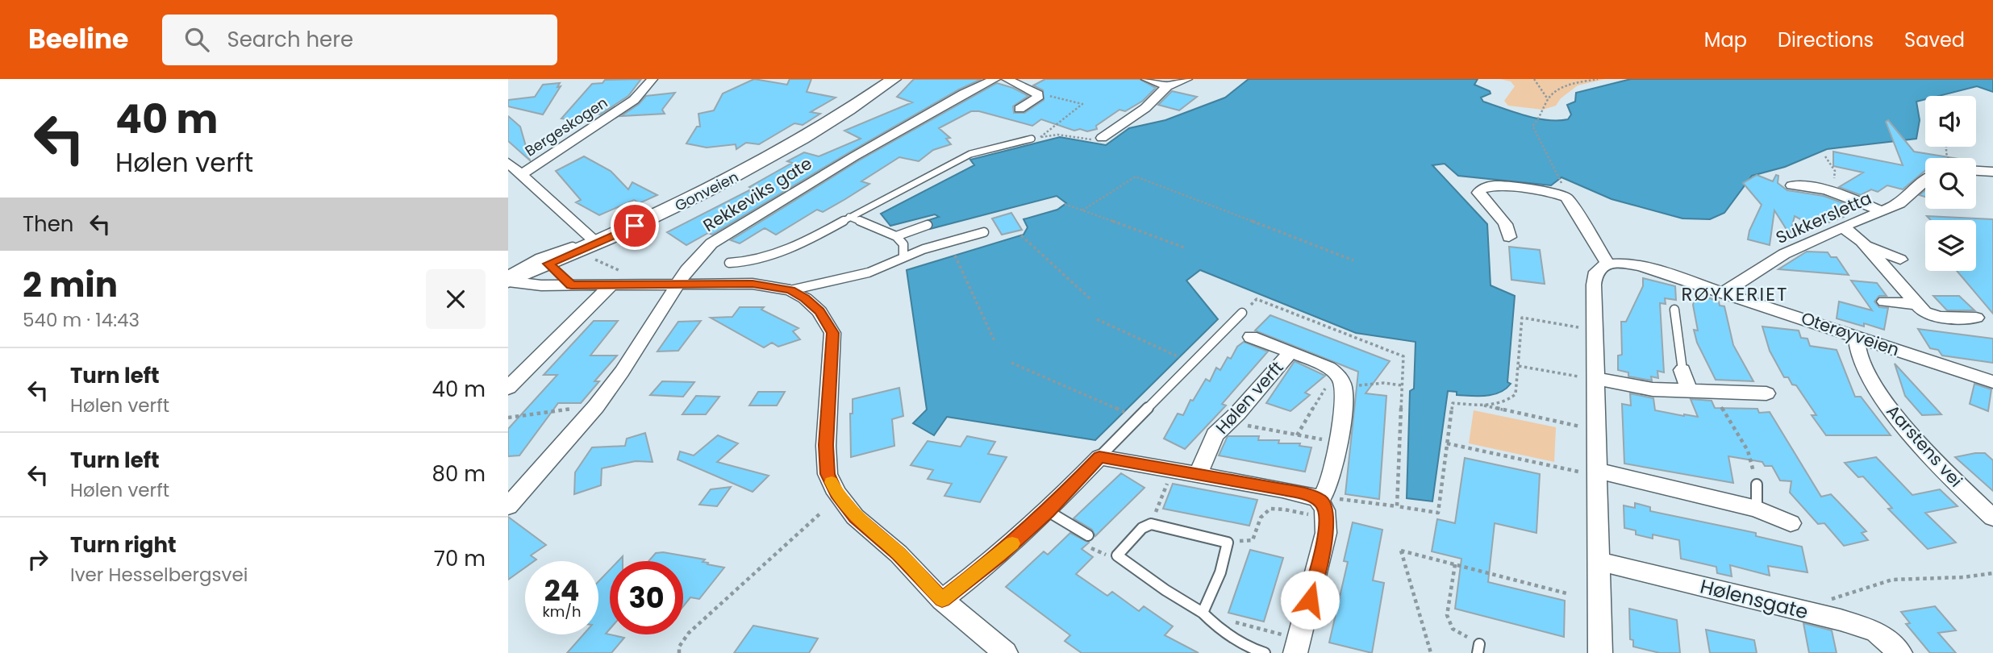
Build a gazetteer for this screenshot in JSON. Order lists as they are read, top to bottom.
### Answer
{
  "streets": {
    "street": [
      "Bergeskogen",
      "Gonveien",
      "Rekkeviks gate",
      "Sukkersletta",
      "Oterøyveien",
      "Hølen verft",
      "Aarstens vei",
      "Hølensgate"
    ]
  },
  "crossings": [
    ["Sukkersletta", "Oterøyveien"],
    ["Oterøyveien", "Aarstens vei"]
  ],
  "districts": ["RØYKERIET"],
  "page": {
    "header": "Beeline",
    "search": "Search here",
    "nav": ["Map", "Directions", "Saved"],
    "turn": ["40 m", "Hølen verft"],
    "then": "Then",
    "heading": ["2 min", "540 m · 14:43"],
    "list": [
      {
        "name": "Turn left",
        "note": "Hølen verft",
        "value": "40 m"
      },
      {
        "name": "Turn left",
        "note": "Hølen verft",
        "value": "80 m"
      },
      {
        "name": "Turn right",
        "note": "Iver Hesselbergsvei",
        "value": "70 m"
      }
    ],
    "speed": "24 km/h",
    "limit": "30"
  }
}
